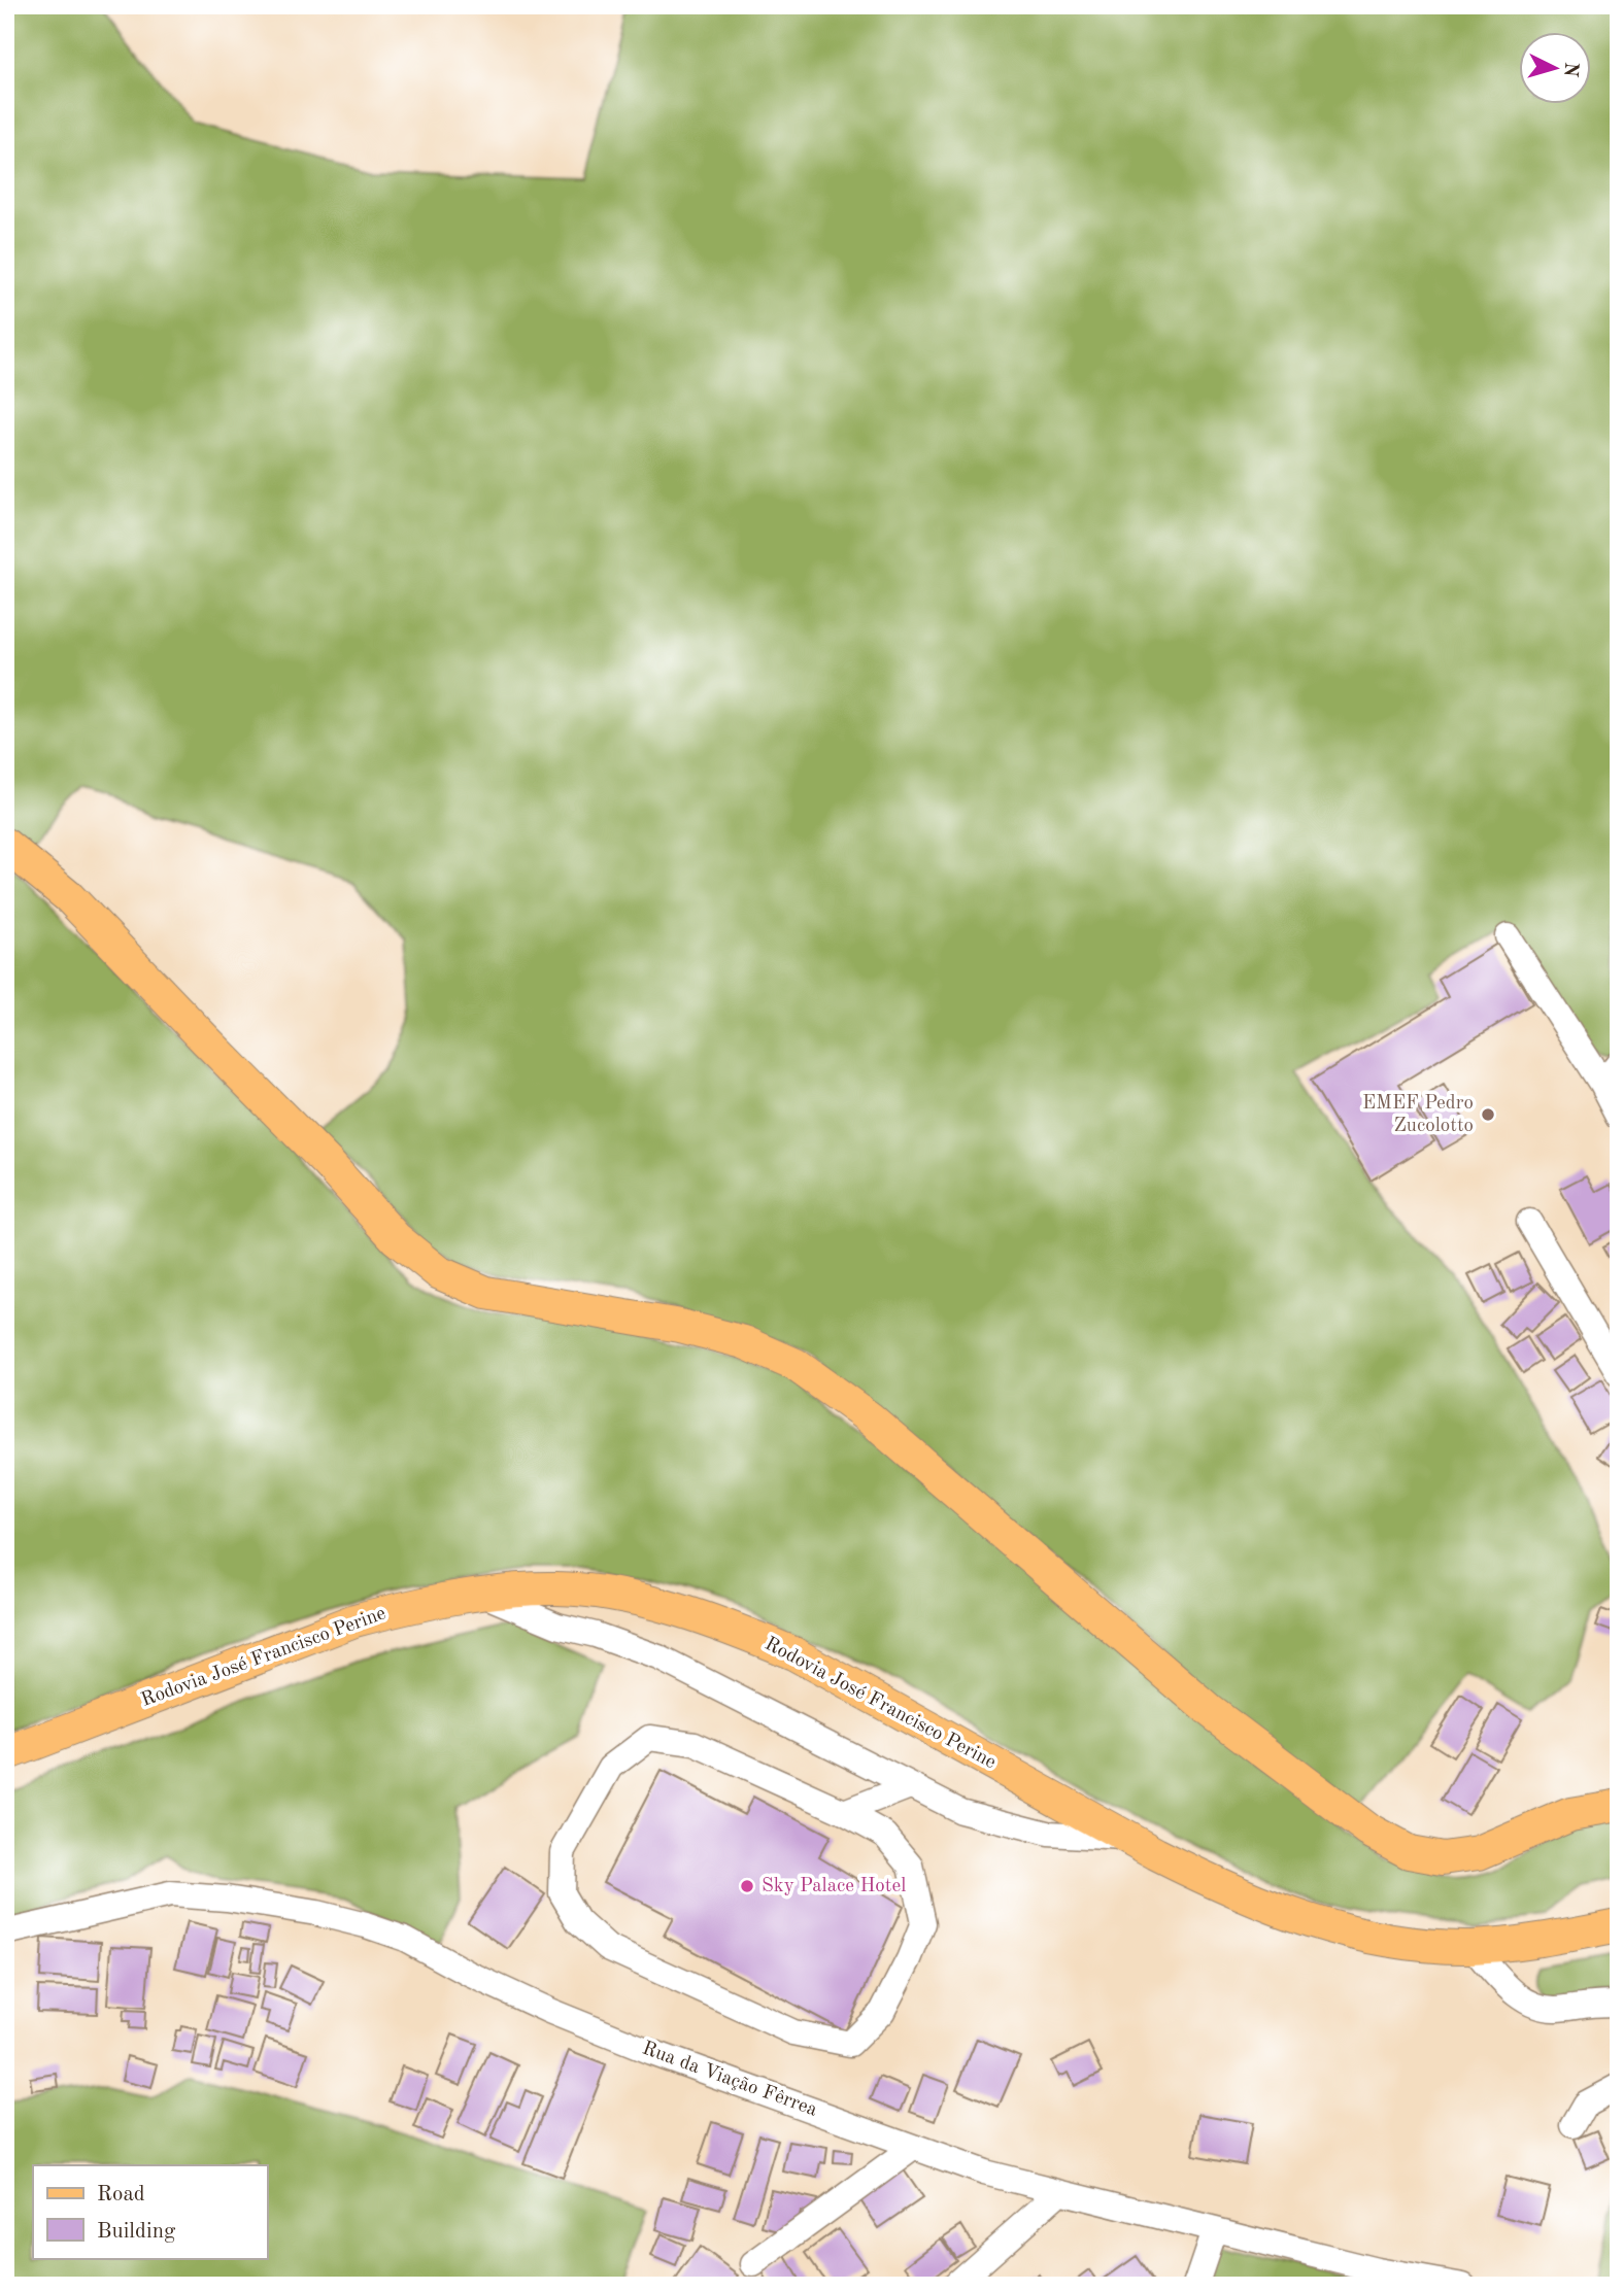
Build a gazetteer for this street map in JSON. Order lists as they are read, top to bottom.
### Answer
{
  "streets": {
    "main road": ["Rodovia José Francisco Perine"],
    "street": ["Rua da Viação Fêrrea"]
  },
  "places": ["EMEF Pedro Zucolotto", "Sky Palace Hotel"],
  "legend": ["Road", "Building"],
  "north": "right"
}
